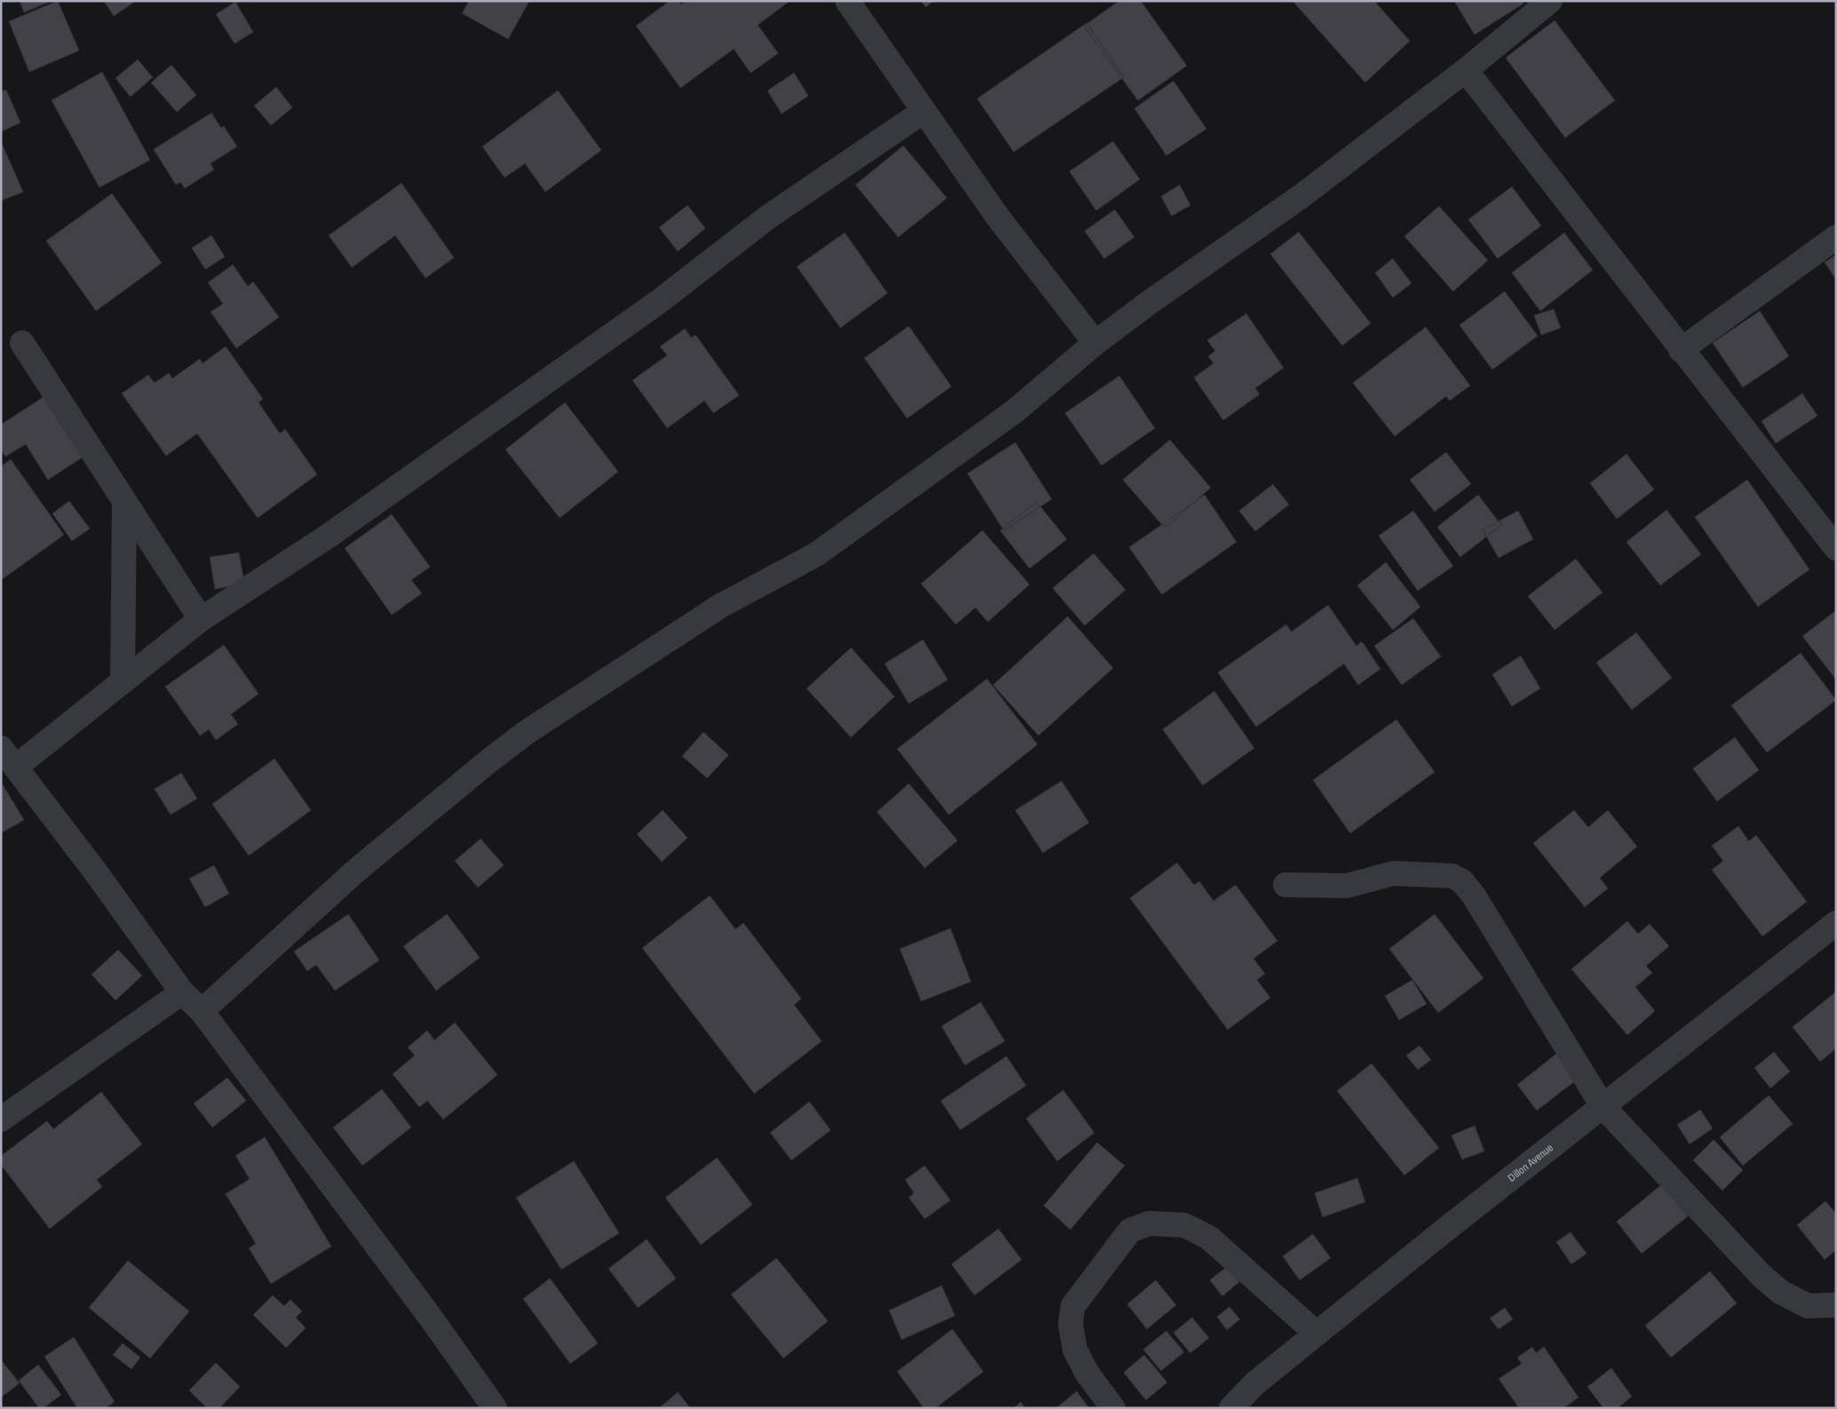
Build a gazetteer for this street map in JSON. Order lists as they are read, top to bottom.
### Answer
{
  "streets": {
    "street": ["Dillon Avenue"]
  }
}
